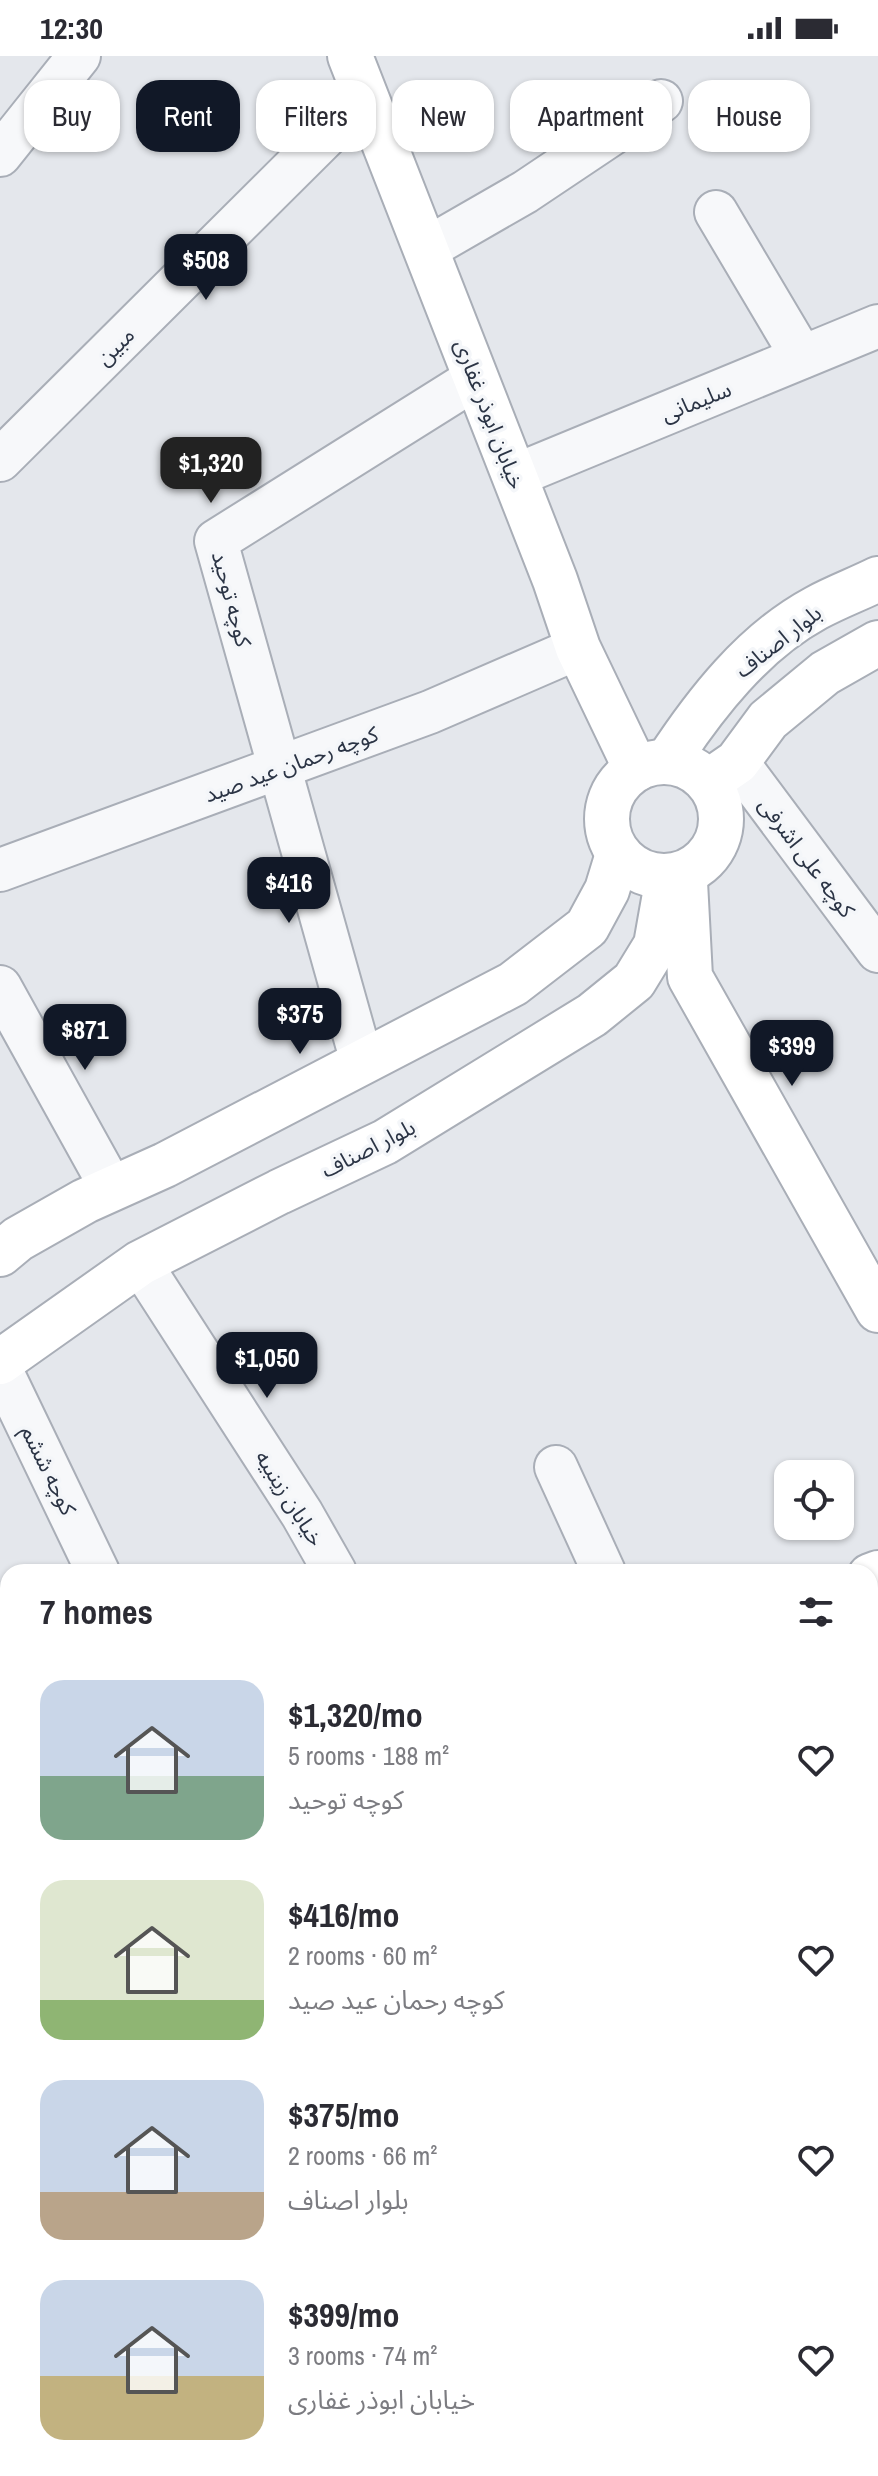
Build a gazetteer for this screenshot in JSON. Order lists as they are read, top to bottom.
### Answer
{
  "streets": {
    "main road": ["خیابان ابوذر غفاری", "بلوار اصناف"],
    "street": [
      "مبین",
      "سلیمانی",
      "کوچه توحید",
      "کوچه رحمان عید صید",
      "کوچه علی اشرفی",
      "کوچه ششم",
      "خیابان زینبیه"
    ]
  },
  "crossings": [
    ["سلیمانی", "خیابان ابوذر غفاری"],
    ["خیابان ابوذر غفاری", "کوچه توحید"],
    ["خیابان ابوذر غفاری", "بلوار اصناف"],
    ["خیابان ابوذر غفاری", "کوچه رحمان عید صید"],
    ["خیابان ابوذر غفاری", "کوچه علی اشرفی"],
    ["کوچه توحید", "کوچه رحمان عید صید"],
    ["بلوار اصناف", "کوچه علی اشرفی"],
    ["بلوار اصناف", "خیابان زینبیه"]
  ],
  "page": {
    "status": "12:30",
    "chip": [
      "Buy",
      "Rent",
      "Filters",
      "New",
      "Apartment",
      "House"
    ],
    "price": [
      "$508",
      "$1,320",
      "$416",
      "$375",
      "$871",
      "$399",
      "$1,050"
    ],
    "heading": "7 homes",
    "list": [
      {
        "name": "$1,320/mo",
        "note": "5 rooms · 188 m² · کوچه توحید"
      },
      {
        "name": "$416/mo",
        "note": "2 rooms · 60 m² · کوچه رحمان عید صید"
      },
      {
        "name": "$375/mo",
        "note": "2 rooms · 66 m² · بلوار اصناف"
      },
      {
        "name": "$399/mo",
        "note": "3 rooms · 74 m² · خیابان ابوذر غفاری"
      }
    ]
  }
}
